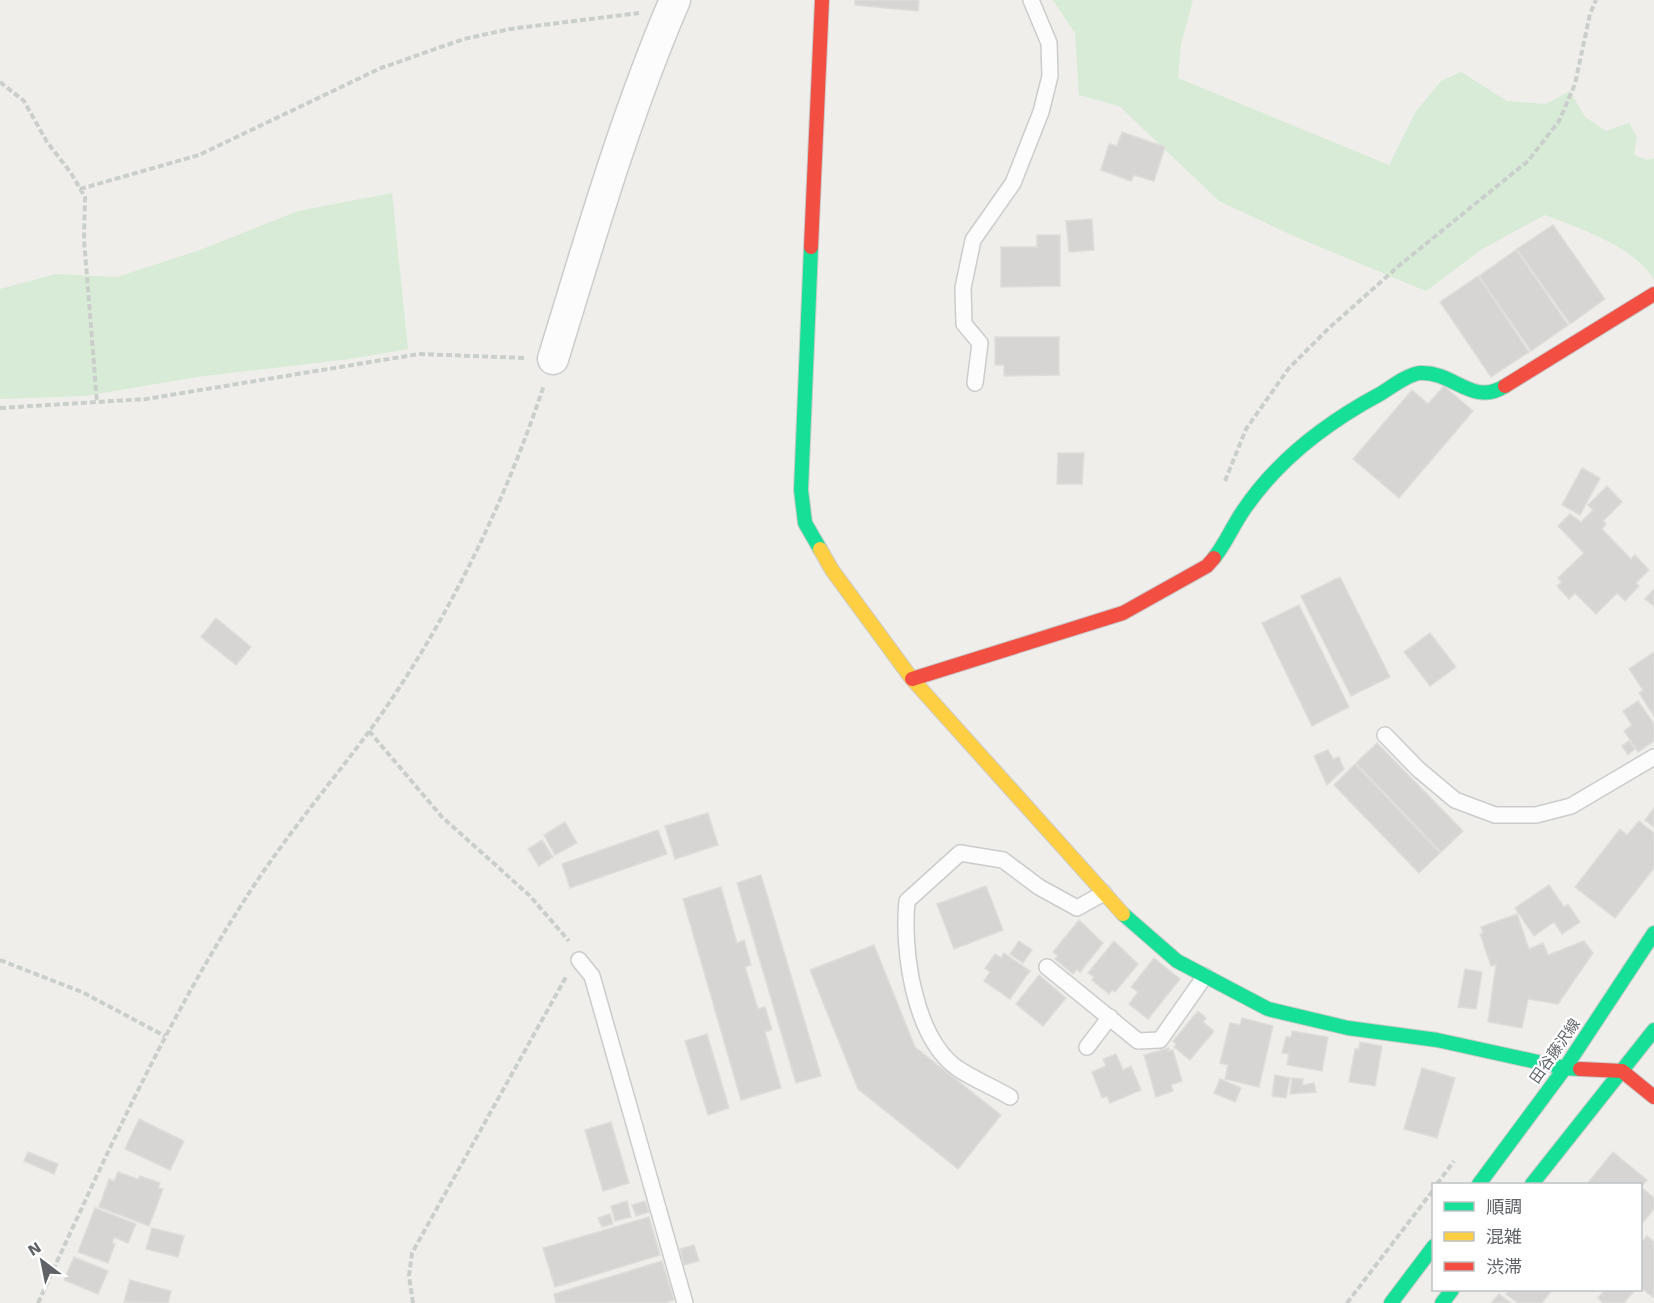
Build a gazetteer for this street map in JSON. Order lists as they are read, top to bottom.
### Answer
{
  "streets": {
    "street": ["田谷藤沢線"]
  },
  "legend": ["順調", "混雑", "渋滞"],
  "north": "top left"
}
